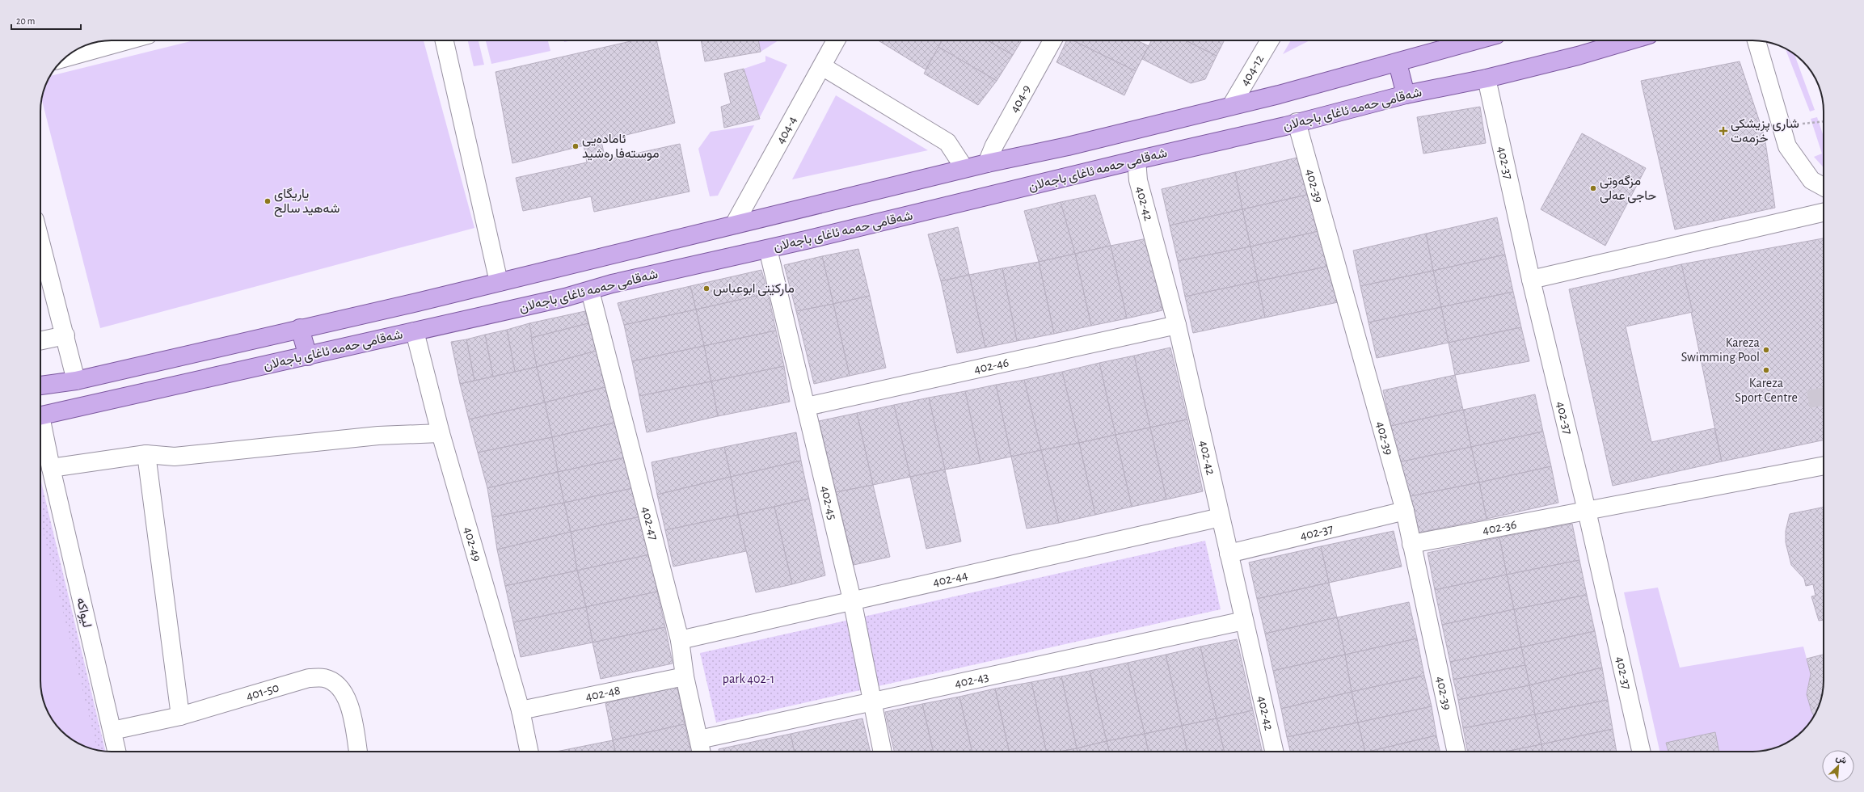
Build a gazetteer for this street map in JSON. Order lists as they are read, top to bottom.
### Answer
{
  "streets": {
    "main road": ["شەقامی حەمە ئاغای باجەلان"],
    "street": [
      "404-12",
      "404-9",
      "404-4",
      "402-37",
      "402-39",
      "402-42",
      "402-46",
      "402-45",
      "402-47",
      "402-36",
      "402-49",
      "402-44",
      "لیواکە",
      "402-43",
      "401-50",
      "402-48"
    ]
  },
  "crossings": [
    ["شەقامی حەمە ئاغای باجەلان", "402-37"],
    ["شەقامی حەمە ئاغای باجەلان", "402-39"],
    ["شەقامی حەمە ئاغای باجەلان", "402-42"],
    ["شەقامی حەمە ئاغای باجەلان", "402-45"],
    ["شەقامی حەمە ئاغای باجەلان", "402-47"],
    ["شەقامی حەمە ئاغای باجەلان", "402-49"],
    ["402-37", "402-39"],
    ["402-37", "402-42"],
    ["402-37", "402-36"],
    ["402-39", "402-36"],
    ["402-42", "402-46"],
    ["402-42", "402-44"],
    ["402-42", "402-43"],
    ["402-46", "402-45"],
    ["402-45", "402-44"],
    ["402-45", "402-43"],
    ["402-47", "402-44"],
    ["402-47", "402-43"],
    ["402-47", "402-48"],
    ["402-49", "402-48"],
    ["لیواکە", "401-50"]
  ],
  "parks": ["park 402-1"],
  "places": {
    "health": ["شاری پزیشکی خزمەت"],
    "other": [
      "ئامادەیی موستەفا رەشید",
      "مزگەوتی حاجی عەلی",
      "یاریگای شەهید سالح",
      "مارکێتی ابوعباس",
      "Kareza Swimming Pool",
      "Kareza Sport Centre"
    ]
  },
  "scale_bar": "20 m",
  "north": "top right"
}
